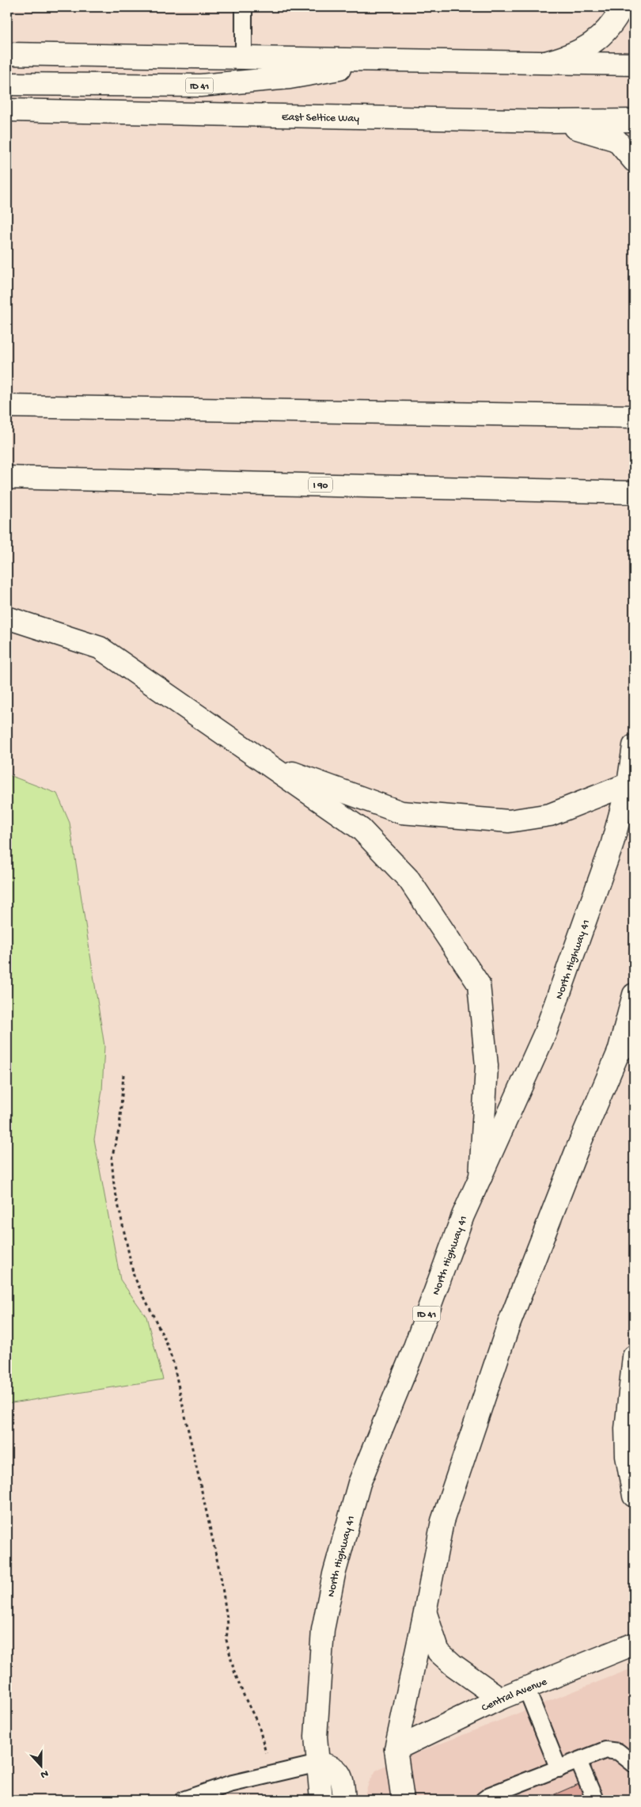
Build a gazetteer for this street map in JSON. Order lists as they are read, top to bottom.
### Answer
{
  "streets": {
    "main road": [
      "ID 41",
      "East Seltice Way",
      "I 90",
      "North Highway 41",
      "Central Avenue"
    ]
  },
  "north": "bottom"
}
